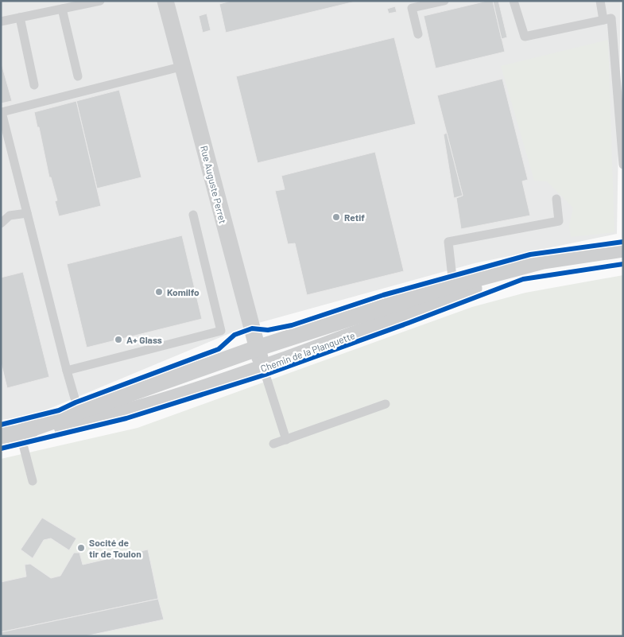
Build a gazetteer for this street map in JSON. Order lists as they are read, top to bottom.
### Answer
{
  "streets": {
    "street": ["Rue Auguste Perret", "Chemin de la Planquette"]
  },
  "crossings": [
    ["Rue Auguste Perret", "Chemin de la Planquette"]
  ],
  "places": [
    "Retif",
    "Komilfo",
    "A+ Glass",
    "Socité de tir de Toulon"
  ]
}
